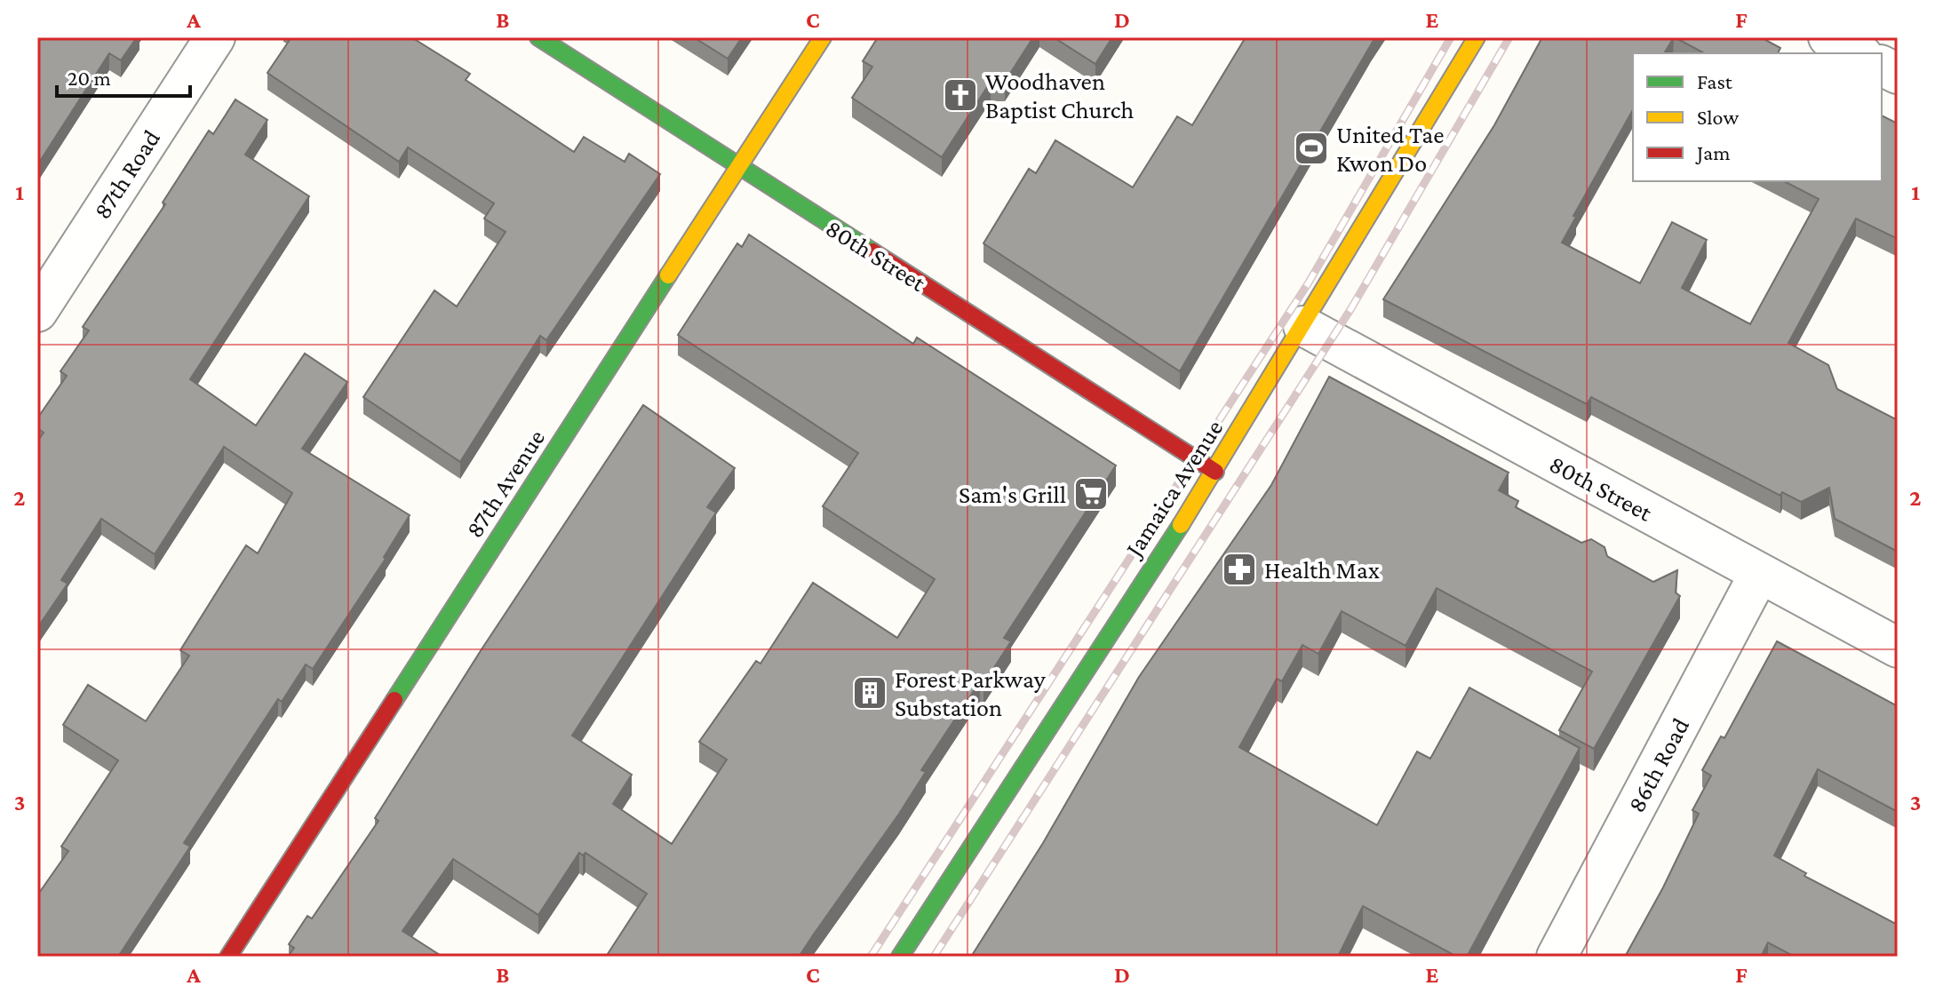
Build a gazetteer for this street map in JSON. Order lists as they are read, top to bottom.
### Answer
{
  "streets": {
    "street": [
      "87th Road",
      "80th Street",
      "87th Avenue",
      "Jamaica Avenue",
      "86th Road"
    ]
  },
  "crossings": [
    ["80th Street", "87th Avenue"],
    ["80th Street", "Jamaica Avenue"],
    ["80th Street", "86th Road"]
  ],
  "places": {
    "church": ["Woodhaven Baptist Church"],
    "sports": ["United Tae Kwon Do"],
    "supermarket": ["Sam's Grill"],
    "pharmacy": ["Health Max"],
    "building": ["Forest Parkway Substation"]
  },
  "legend": ["Fast", "Slow", "Jam"],
  "scale_bar": "20 m",
  "grid": {
    "columns": [
      "A",
      "B",
      "C",
      "D",
      "E",
      "F"
    ],
    "rows": ["1", "2", "3"]
  }
}
